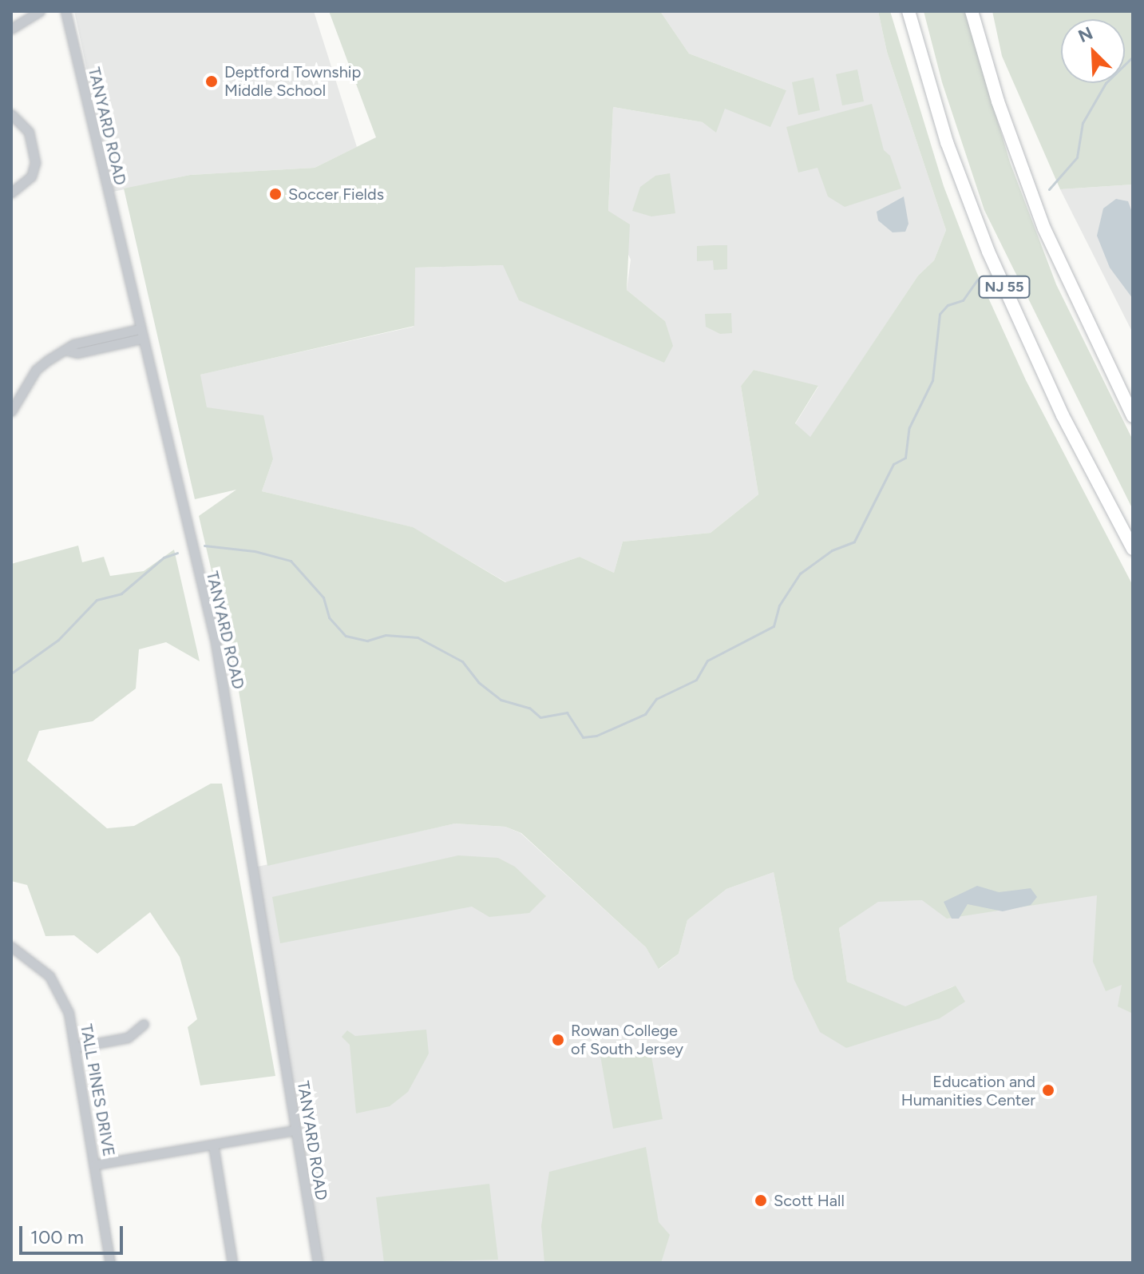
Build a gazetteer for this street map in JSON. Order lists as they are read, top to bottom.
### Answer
{
  "streets": {
    "highway": ["NJ 55"],
    "street": ["TANYARD ROAD", "TALL PINES DRIVE"]
  },
  "places": [
    "Deptford Township Middle School",
    "Soccer Fields",
    "Rowan College of South Jersey",
    "Education and Humanities Center",
    "Scott Hall"
  ],
  "scale_bar": "100 m",
  "north": "top left"
}
